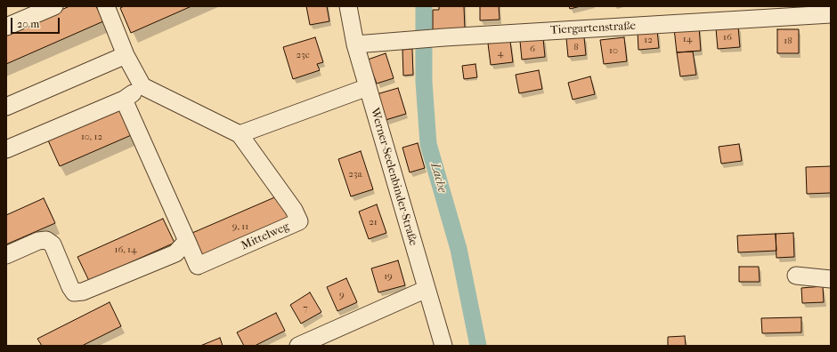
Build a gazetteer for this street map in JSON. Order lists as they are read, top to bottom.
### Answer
{
  "streets": {
    "street": ["Tiergartenstraße", "Werner-Seelenbinder-Straße", "Mittelweg"]
  },
  "crossings": [
    ["Tiergartenstraße", "Werner-Seelenbinder-Straße"]
  ],
  "water": ["Lache"],
  "house_numbers": [
    "16",
    "14",
    "12",
    "18",
    "8",
    "6",
    "10",
    "4",
    "23c",
    "10, 12",
    "23a",
    "21",
    "9, 11",
    "16, 14",
    "19",
    "9",
    "7"
  ],
  "scale_bar": "20 m"
}
